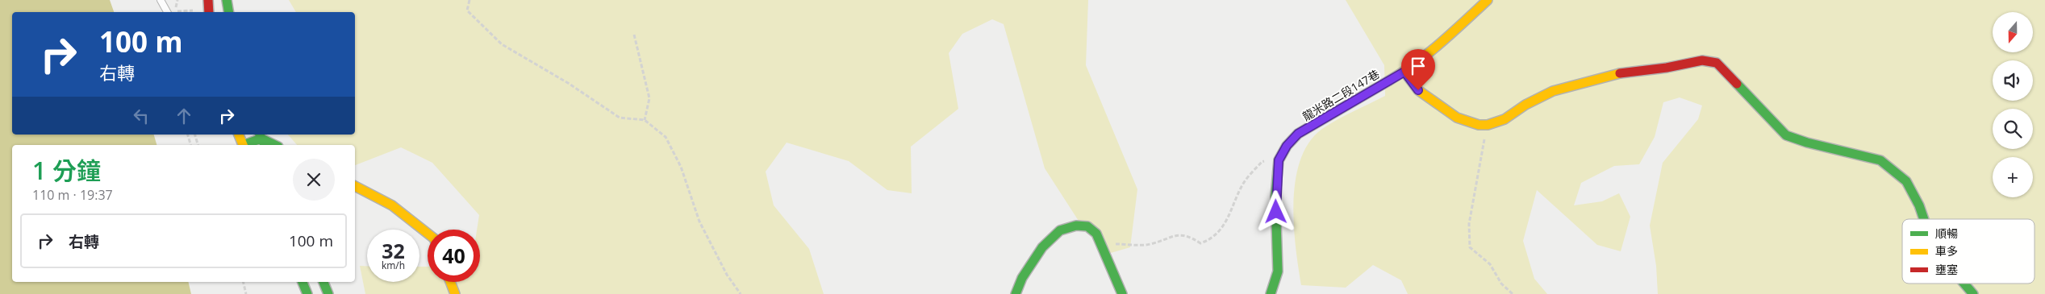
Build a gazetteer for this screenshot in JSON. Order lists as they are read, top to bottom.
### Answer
{
  "streets": {
    "street": ["龍米路二段147巷"]
  },
  "legend": ["順暢", "車多", "壅塞"],
  "north": "bottom",
  "page": {
    "map_buttons": "+",
    "turn": ["100 m", "右轉"],
    "heading": ["1 分鐘", "110 m · 19:37"],
    "list": [
      {
        "name": "右轉",
        "value": "100 m"
      }
    ],
    "speed": "32 km/h",
    "limit": "40"
  }
}
